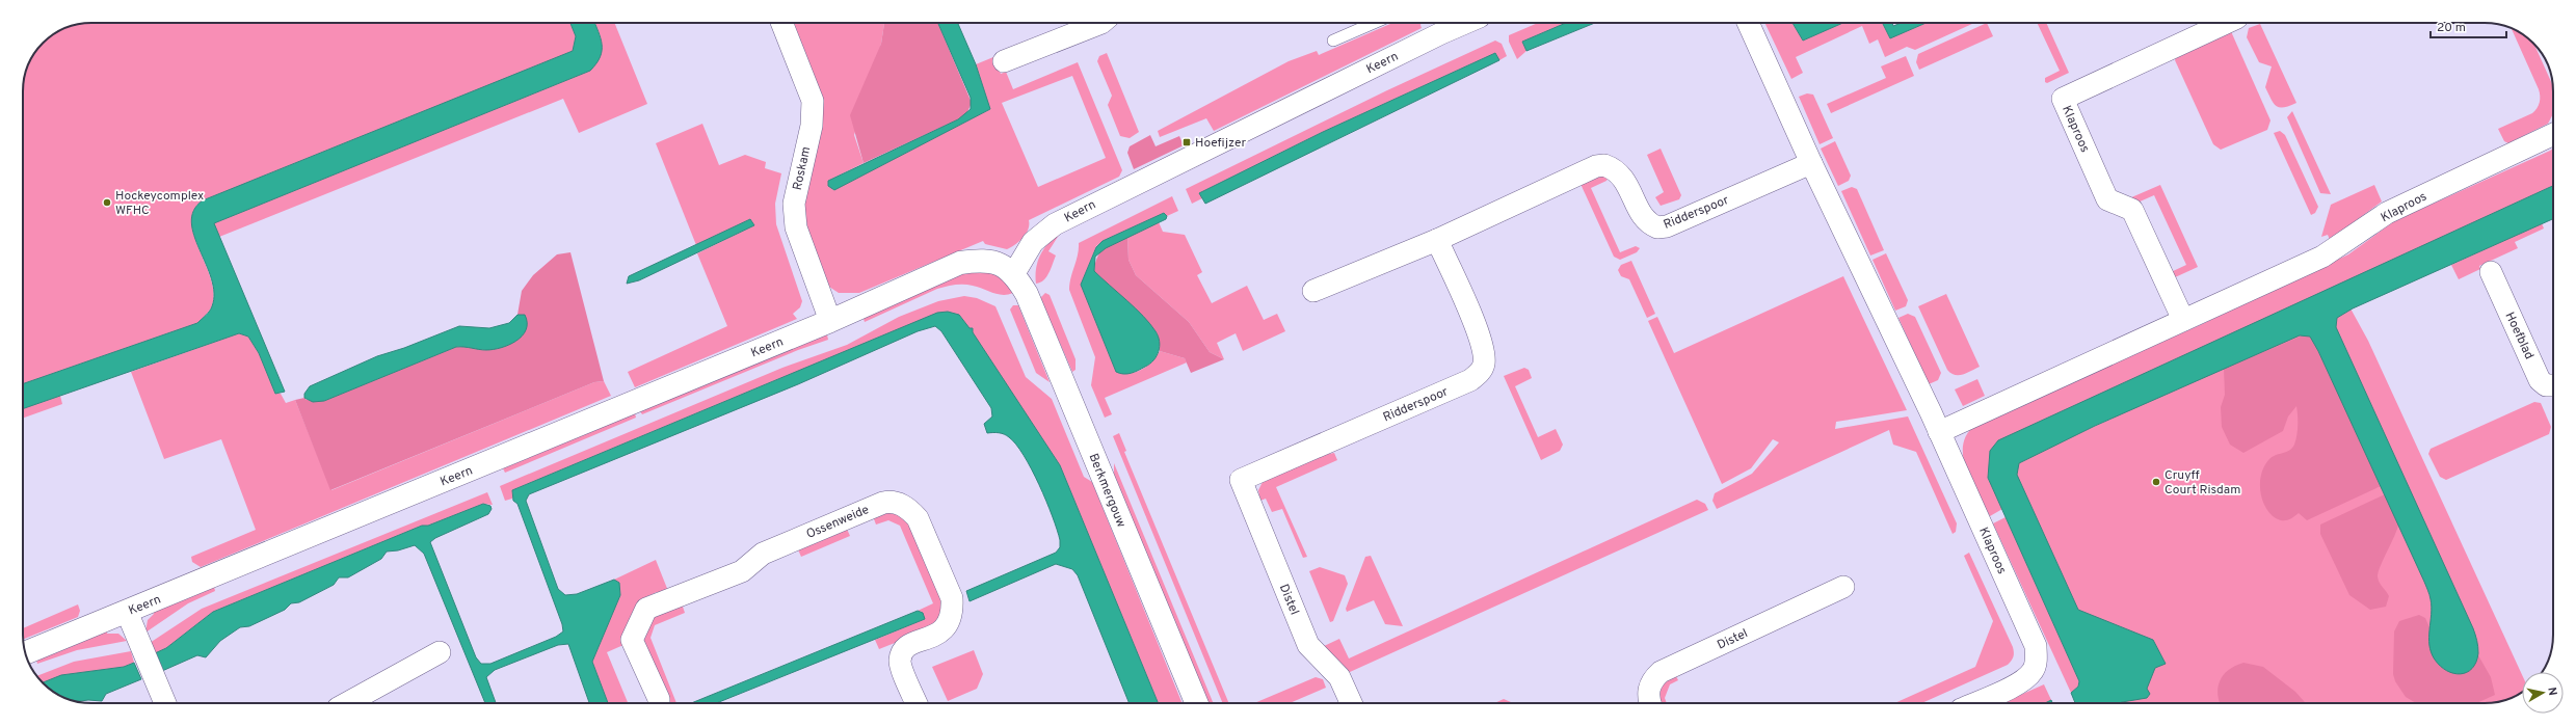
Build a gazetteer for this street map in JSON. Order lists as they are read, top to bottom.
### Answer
{
  "streets": {
    "street": [
      "Keern",
      "Klaproos",
      "Roskam",
      "Ridderspoor",
      "Hoefblad",
      "Berkmergouw",
      "Ossenweide",
      "Distel"
    ]
  },
  "crossings": [
    ["Keern", "Roskam"],
    ["Keern", "Berkmergouw"],
    ["Klaproos", "Ridderspoor"],
    ["Ridderspoor", "Distel"]
  ],
  "places": {
    "transit": ["Hoefijzer"],
    "other": ["Hockeycomplex WFHC", "Cruyff Court Risdam"]
  },
  "scale_bar": "20 m",
  "north": "right"
}
